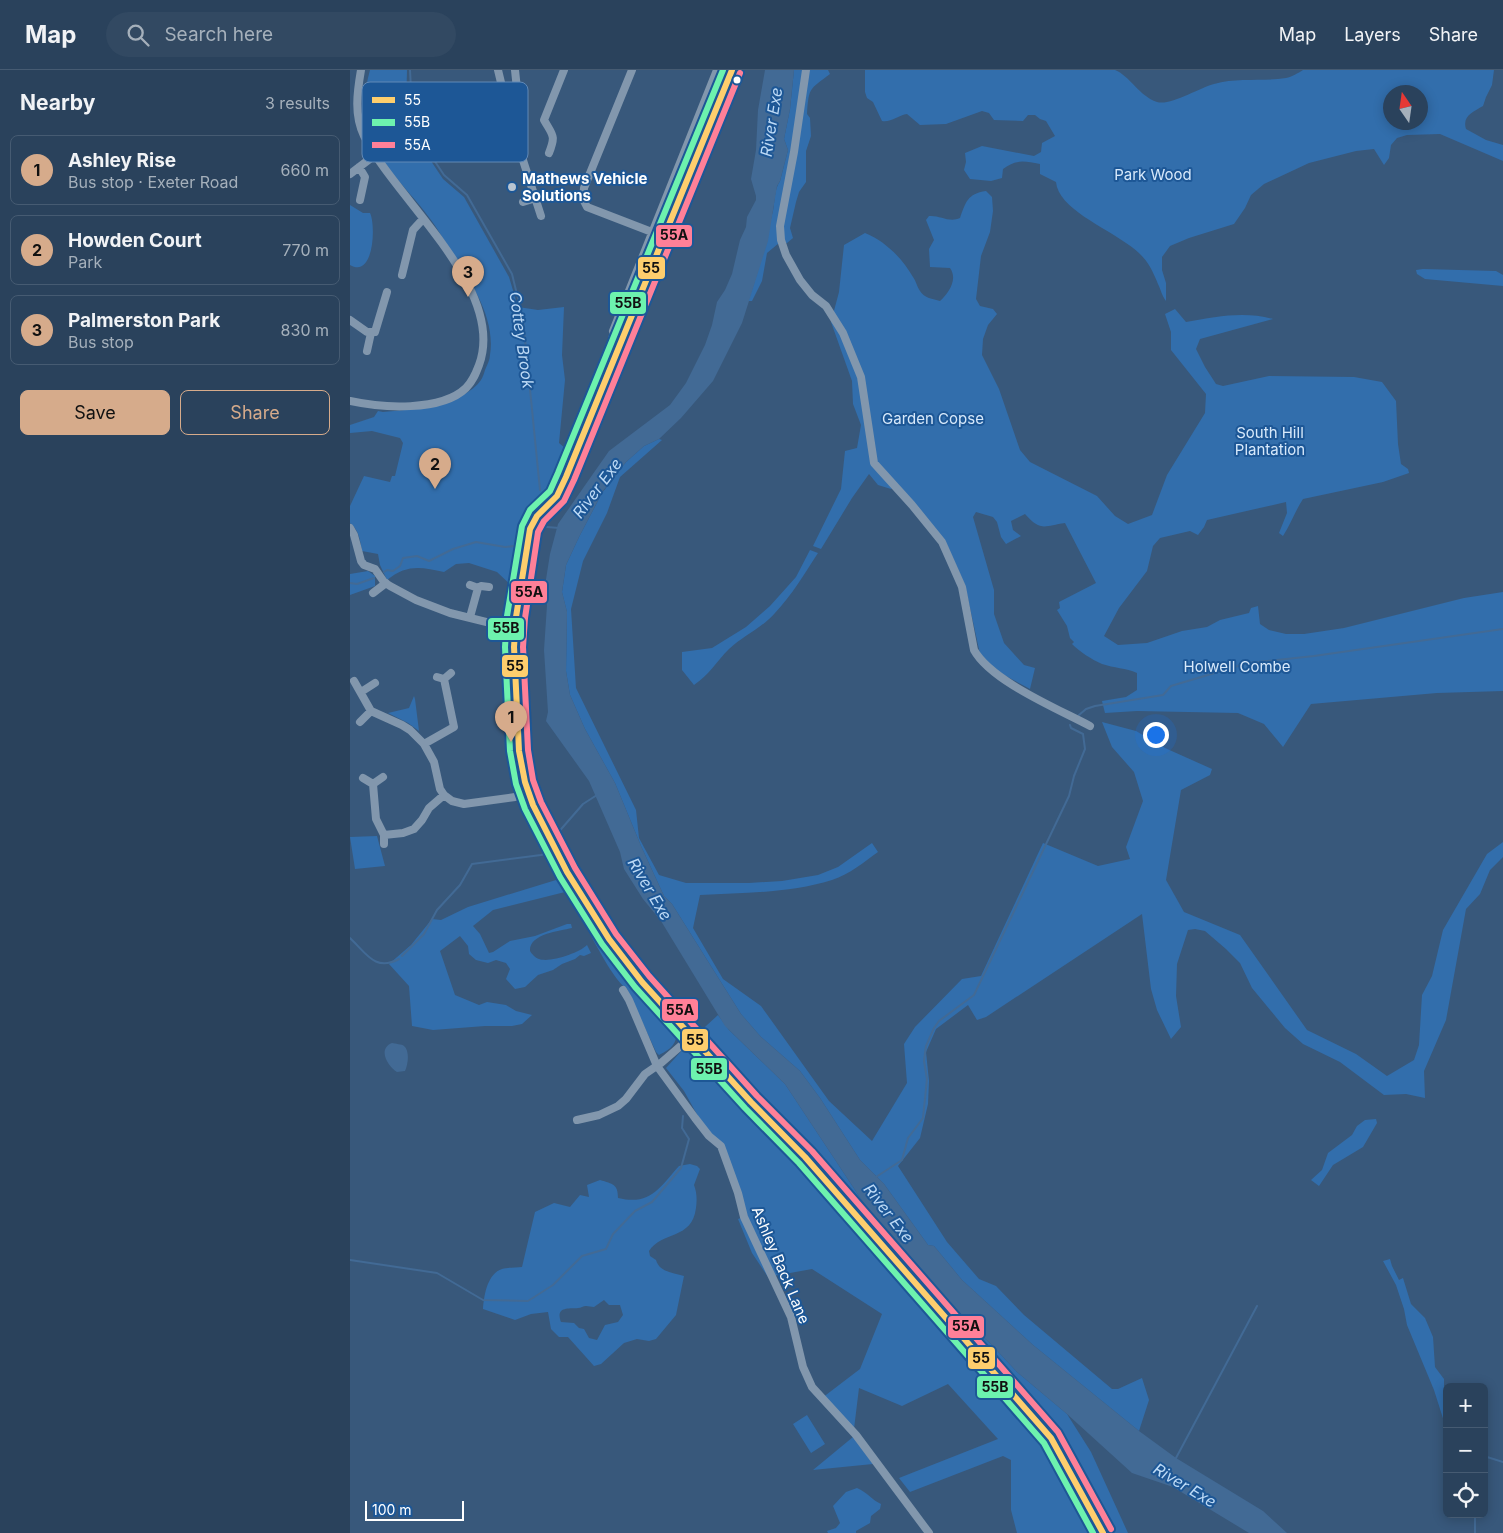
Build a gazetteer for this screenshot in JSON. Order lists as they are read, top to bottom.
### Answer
{
  "streets": {
    "street": ["Ashley Back Lane"]
  },
  "water": ["River Exe", "Cottey Brook"],
  "parks": [
    "Park Wood",
    "Garden Copse",
    "South Hill Plantation",
    "Holwell Combe"
  ],
  "places": ["Mathews Vehicle Solutions"],
  "lines": ["transit line 55", "transit line 55B", "transit line 55A"],
  "legend": ["55", "55B", "55A"],
  "scale_bar": "100 m",
  "north": "top",
  "page": {
    "header": "Map",
    "search": "Search here",
    "nav": ["Map", "Layers", "Share"],
    "heading": ["Nearby", "3 results"],
    "list": [
      {
        "mark": "1",
        "name": "Ashley Rise",
        "note": "Bus stop · Exeter Road",
        "value": "660 m"
      },
      {
        "mark": "2",
        "name": "Howden Court",
        "note": "Park",
        "value": "770 m"
      },
      {
        "mark": "3",
        "name": "Palmerston Park",
        "note": "Bus stop",
        "value": "830 m"
      }
    ],
    "pins": ["3", "2", "1"],
    "buttons": ["Save", "Share"],
    "map_buttons": ["+", "−"],
    "scale": "100 m"
  }
}
